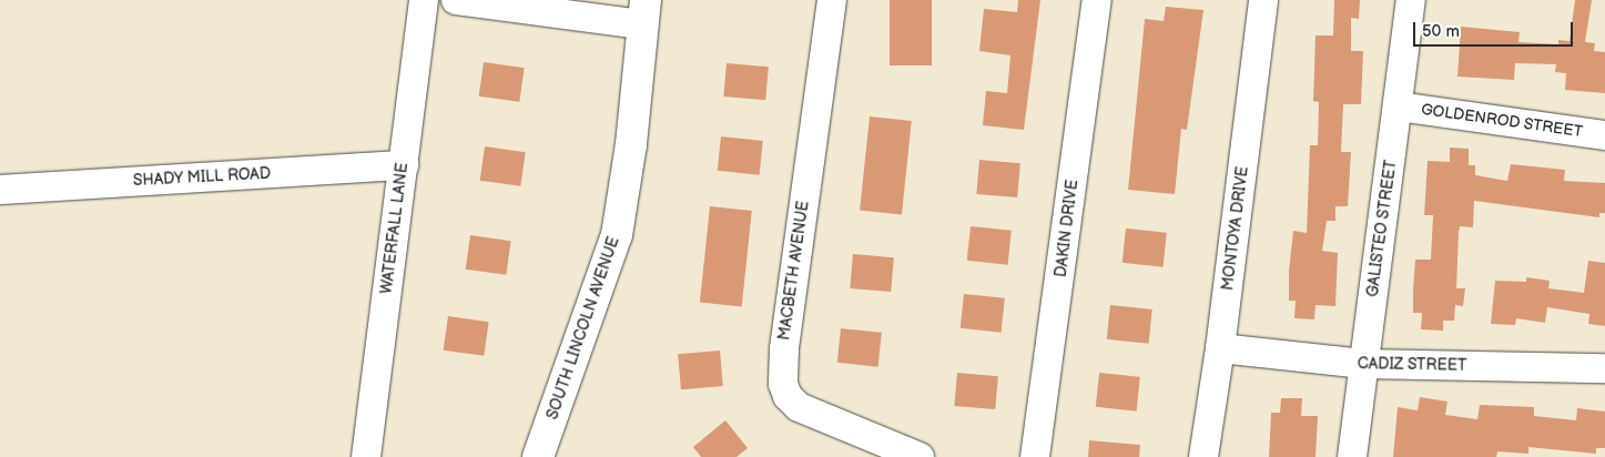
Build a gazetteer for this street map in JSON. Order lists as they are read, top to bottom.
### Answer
{
  "streets": {
    "main road": ["SOUTH LINCOLN AVENUE"],
    "street": [
      "GOLDENROD STREET",
      "SHADY MILL ROAD",
      "WATERFALL LANE",
      "DAKIN DRIVE",
      "MONTOYA DRIVE",
      "GALISTEO STREET",
      "MACBETH AVENUE",
      "CADIZ STREET"
    ]
  },
  "crossings": [
    ["GOLDENROD STREET", "GALISTEO STREET"],
    ["SHADY MILL ROAD", "WATERFALL LANE"],
    ["MONTOYA DRIVE", "CADIZ STREET"],
    ["GALISTEO STREET", "CADIZ STREET"]
  ],
  "scale_bar": "50 m"
}
